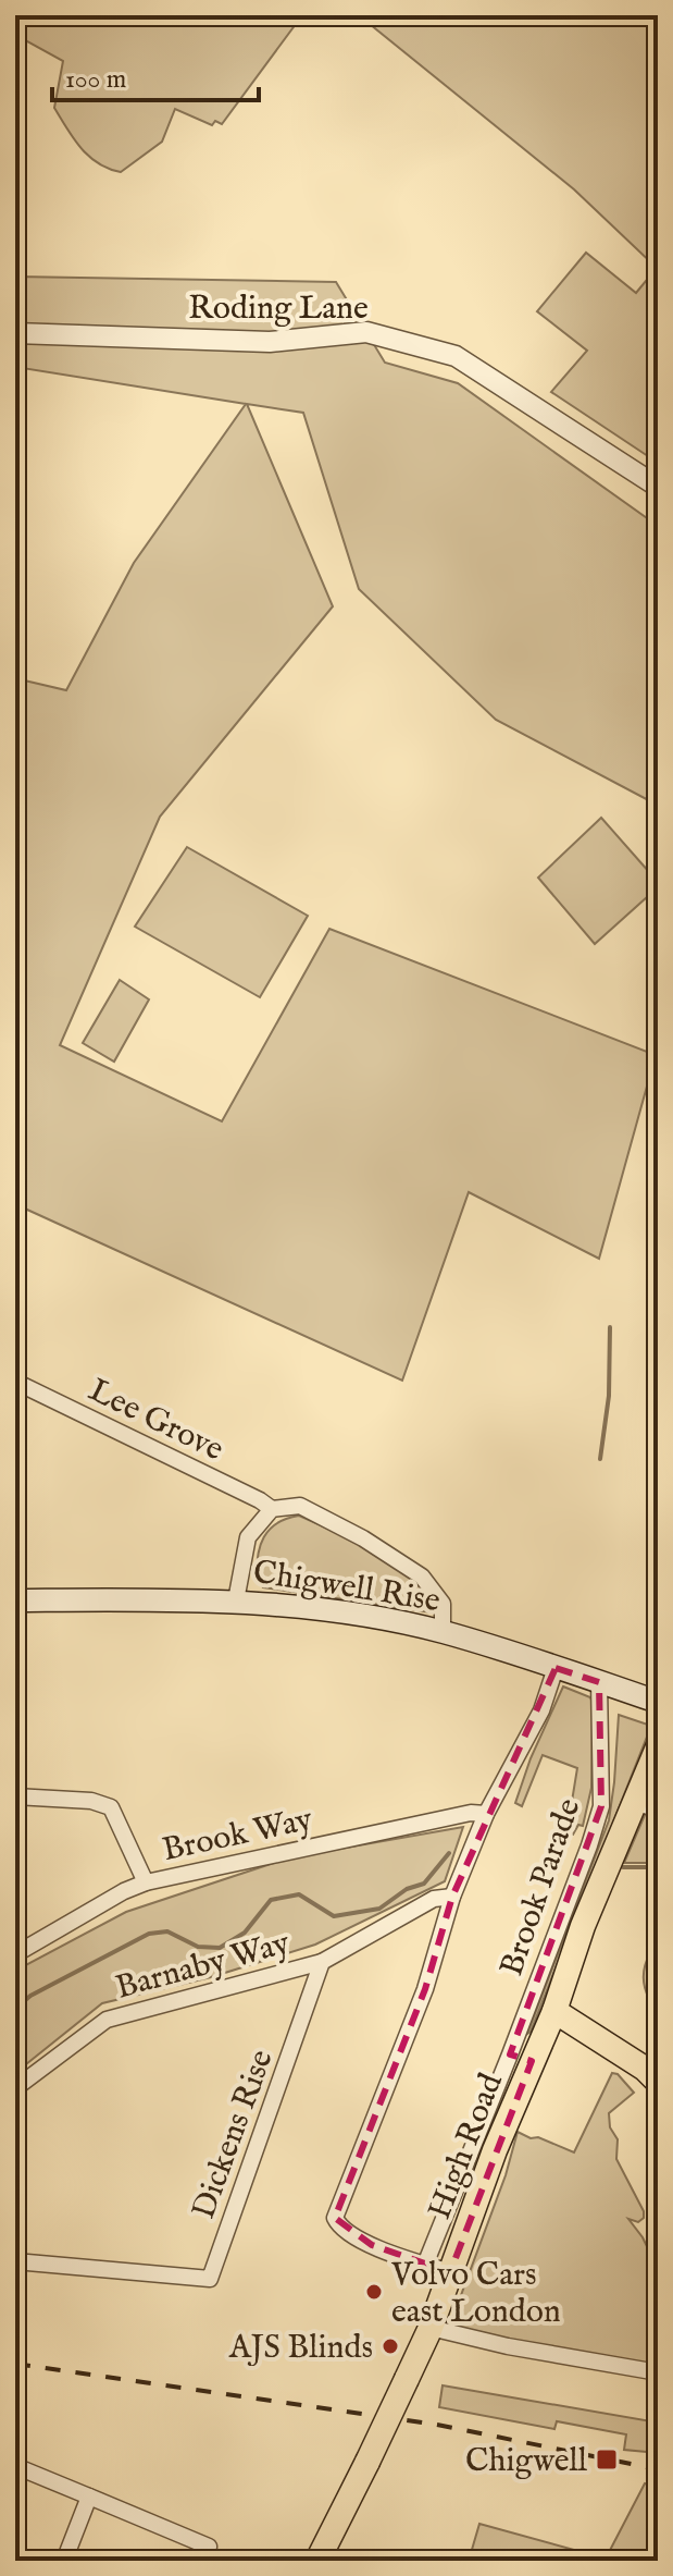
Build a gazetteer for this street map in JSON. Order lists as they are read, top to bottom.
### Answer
{
  "streets": {
    "main road": ["Chigwell Rise", "High Road"],
    "street": [
      "Roding Lane",
      "Lee Grove",
      "Brook Way",
      "Brook Parade",
      "Barnaby Way",
      "Dickens Rise"
    ]
  },
  "crossings": [
    ["Lee Grove", "Chigwell Rise"],
    ["Chigwell Rise", "Brook Parade"],
    ["Brook Parade", "High Road"],
    ["Barnaby Way", "Dickens Rise"]
  ],
  "places": {
    "other": ["Volvo Cars east London", "AJS Blinds"],
    "transit": ["Chigwell"]
  },
  "scale_bar": "100 m"
}
